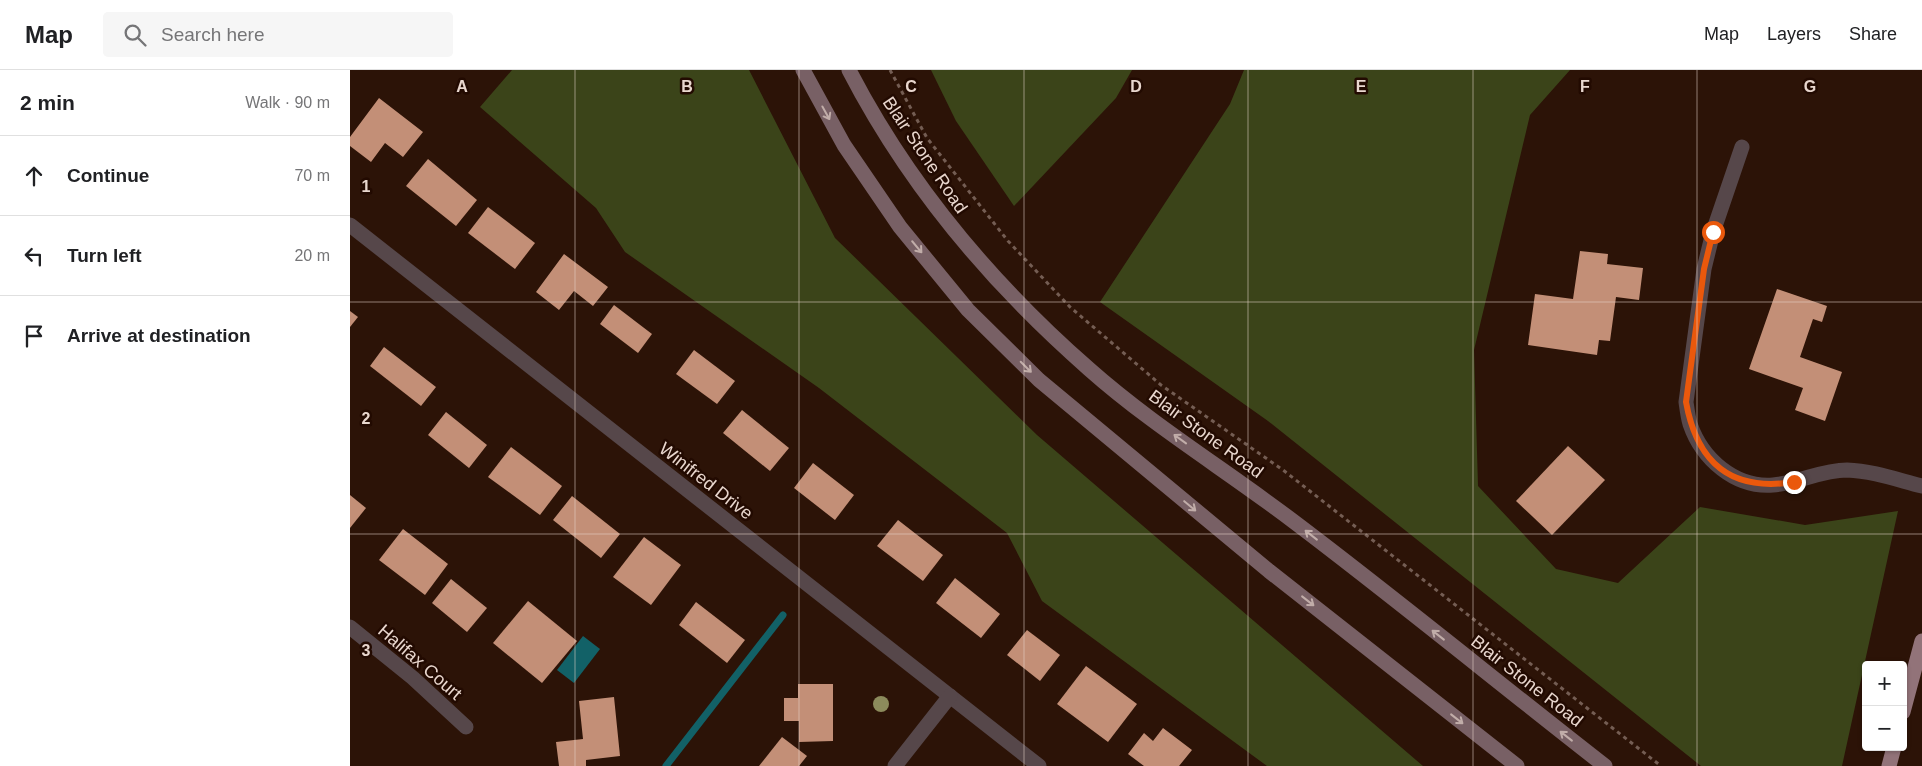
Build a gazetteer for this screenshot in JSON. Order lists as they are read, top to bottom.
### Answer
{
  "streets": {
    "main road": ["Blair Stone Road"],
    "street": ["Winifred Drive", "Halifax Court"]
  },
  "page": {
    "header": "Map",
    "search": "Search here",
    "nav": ["Map", "Layers", "Share"],
    "heading": ["2 min", "Walk · 90 m"],
    "list": [
      ["Continue", "70 m"],
      ["Turn left", "20 m"],
      "Arrive at destination"
    ],
    "map_buttons": ["+", "−"]
  },
  "grid": {
    "columns": [
      "A",
      "B",
      "C",
      "D",
      "E",
      "F",
      "G"
    ],
    "rows": ["1", "2", "3"]
  }
}
